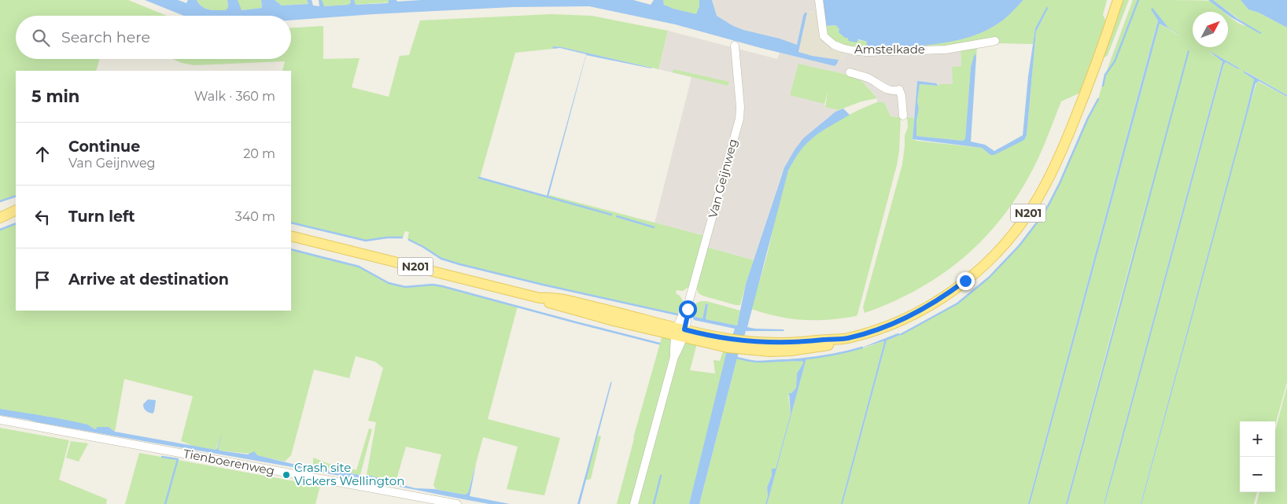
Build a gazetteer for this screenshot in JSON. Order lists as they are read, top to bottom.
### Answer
{
  "streets": {
    "main road": ["N201"],
    "street": ["Amstelkade", "Van Geijnweg", "Tienboerenweg"]
  },
  "crossings": [
    ["Van Geijnweg", "N201"]
  ],
  "places": ["Crash site Vickers Wellington"],
  "north": "top right",
  "page": {
    "search": "Search here",
    "heading": ["5 min", "Walk · 360 m"],
    "list": [
      ["Continue", "Van Geijnweg", "20 m"],
      ["Turn left", "340 m"],
      "Arrive at destination"
    ],
    "map_buttons": ["+", "−"]
  }
}
